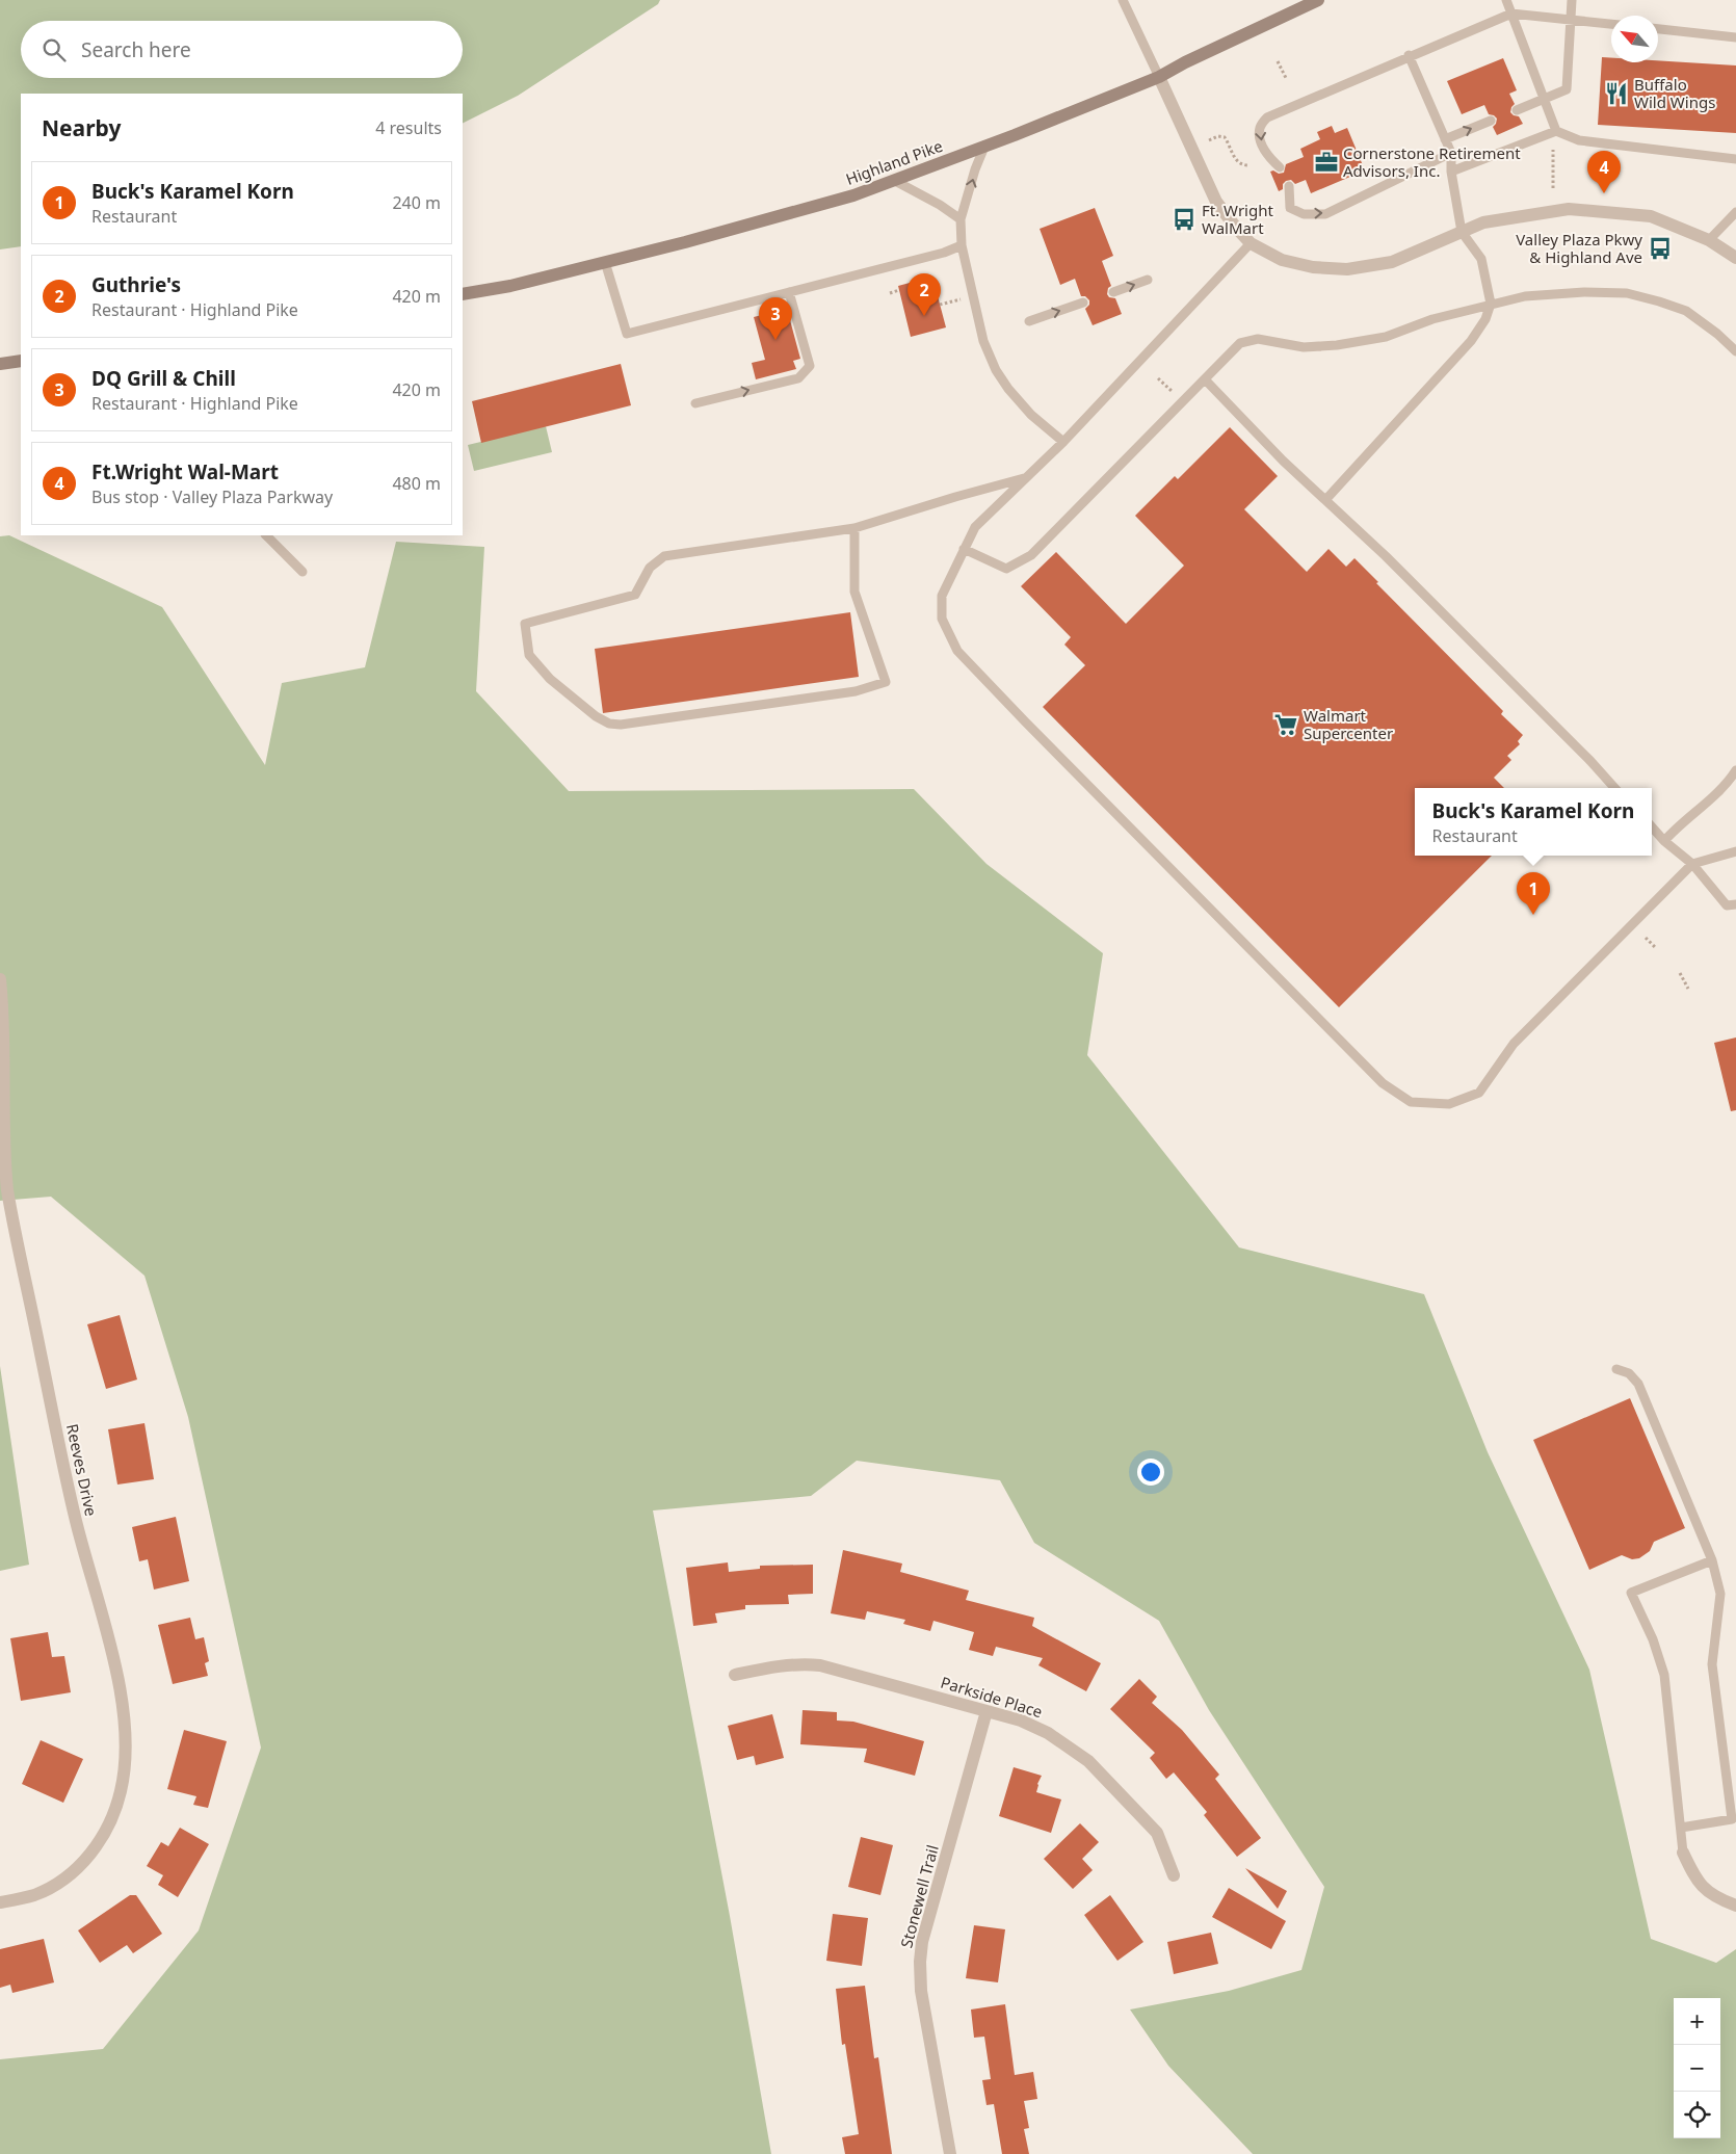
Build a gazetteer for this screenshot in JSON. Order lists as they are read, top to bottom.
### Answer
{
  "streets": {
    "main road": ["Highland Pike"],
    "street": ["Reeves Drive", "Parkside Place", "Stonewell Trail"]
  },
  "crossings": [
    ["Parkside Place", "Stonewell Trail"]
  ],
  "places": {
    "restaurant": ["Buffalo Wild Wings"],
    "office": ["Cornerstone Retirement Advisors, Inc."],
    "bus stop": ["Ft. Wright WalMart", "Valley Plaza Pkwy & Highland Ave"],
    "supermarket": ["Walmart Supercenter"]
  },
  "north": "top left",
  "page": {
    "search": "Search here",
    "heading": ["Nearby", "4 results"],
    "pins": [
      "4",
      "2",
      "3",
      "1"
    ],
    "list": [
      {
        "mark": "1",
        "name": "Buck's Karamel Korn",
        "note": "Restaurant",
        "value": "240 m"
      },
      {
        "mark": "2",
        "name": "Guthrie's",
        "note": "Restaurant · Highland Pike",
        "value": "420 m"
      },
      {
        "mark": "3",
        "name": "DQ Grill & Chill",
        "note": "Restaurant · Highland Pike",
        "value": "420 m"
      },
      {
        "mark": "4",
        "name": "Ft.Wright Wal-Mart",
        "note": "Bus stop · Valley Plaza Parkway",
        "value": "480 m"
      }
    ],
    "popup": ["Buck's Karamel Korn", "Restaurant"],
    "map_buttons": ["+", "−"]
  }
}
